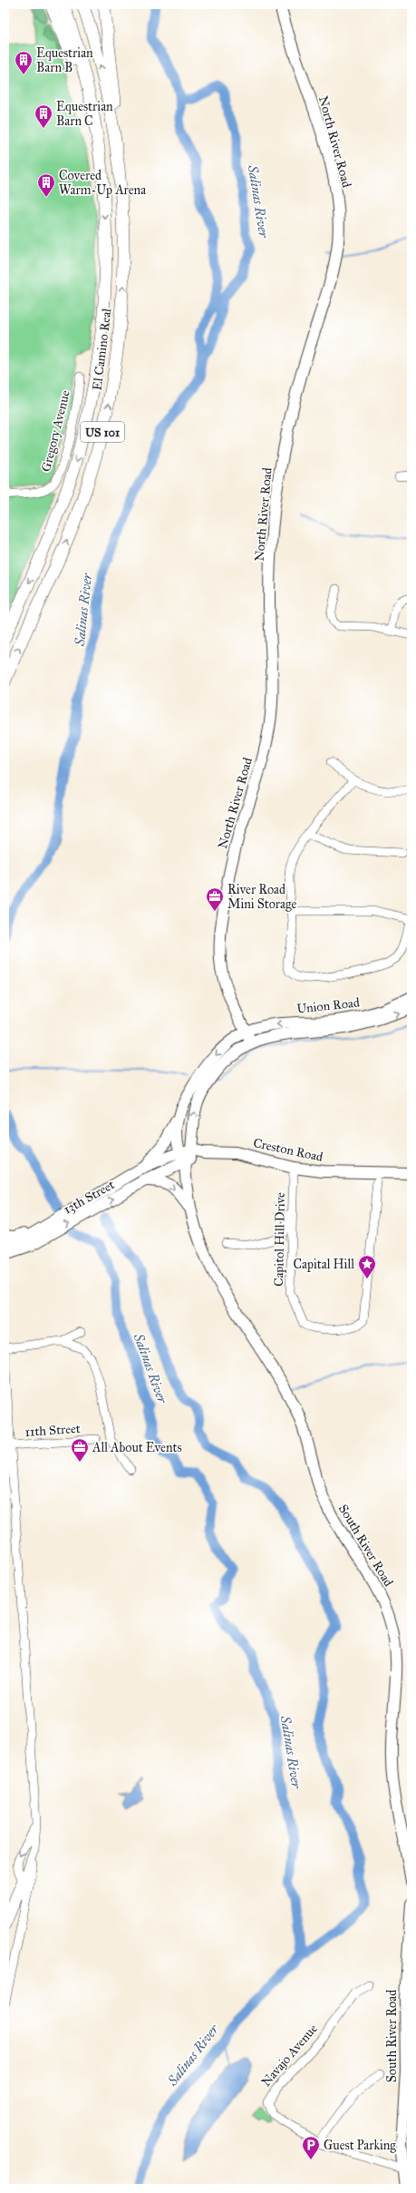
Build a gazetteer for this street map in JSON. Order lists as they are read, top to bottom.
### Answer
{
  "streets": {
    "highway": ["El Camino Real", "US 101"],
    "main road": [
      "North River Road",
      "Union Road",
      "Creston Road",
      "13th Street",
      "South River Road"
    ],
    "street": [
      "Gregory Avenue",
      "Capitol Hill Drive",
      "11th Street",
      "Navajo Avenue"
    ]
  },
  "crossings": [
    ["North River Road", "Union Road"],
    ["Creston Road", "Capitol Hill Drive"],
    ["13th Street", "South River Road"],
    ["South River Road", "Navajo Avenue"]
  ],
  "water": ["Salinas River"],
  "places": {
    "building": ["Equestrian Barn B", "Equestrian Barn C", "Covered Warm-Up Arena"],
    "office": ["River Road Mini Storage", "All About Events"],
    "place": ["Capital Hill"],
    "parking": ["Guest Parking"]
  }
}
